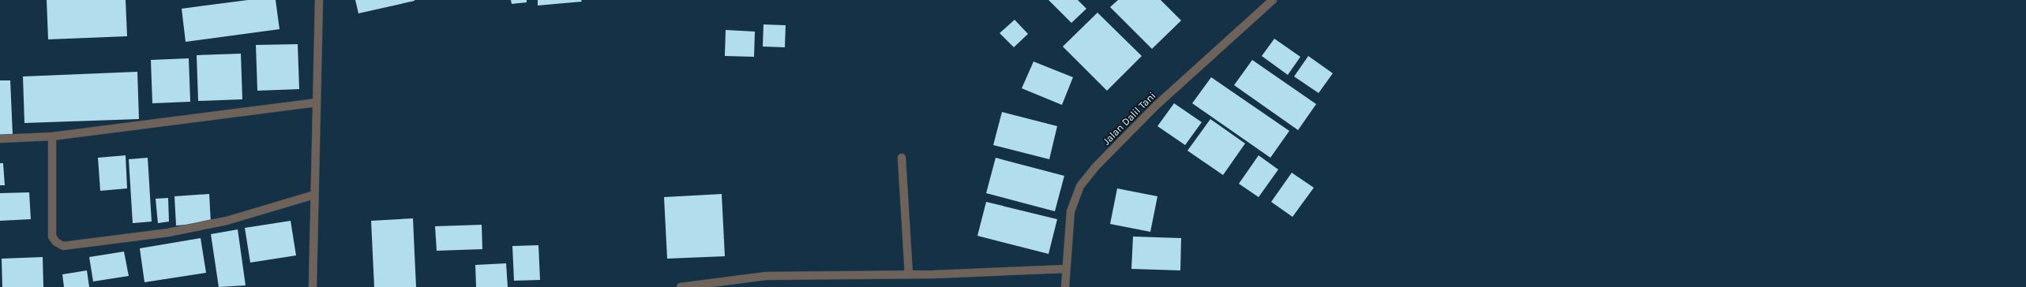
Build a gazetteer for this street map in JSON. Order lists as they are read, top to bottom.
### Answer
{
  "streets": {
    "street": ["Jalan Dalil Tani"]
  }
}
